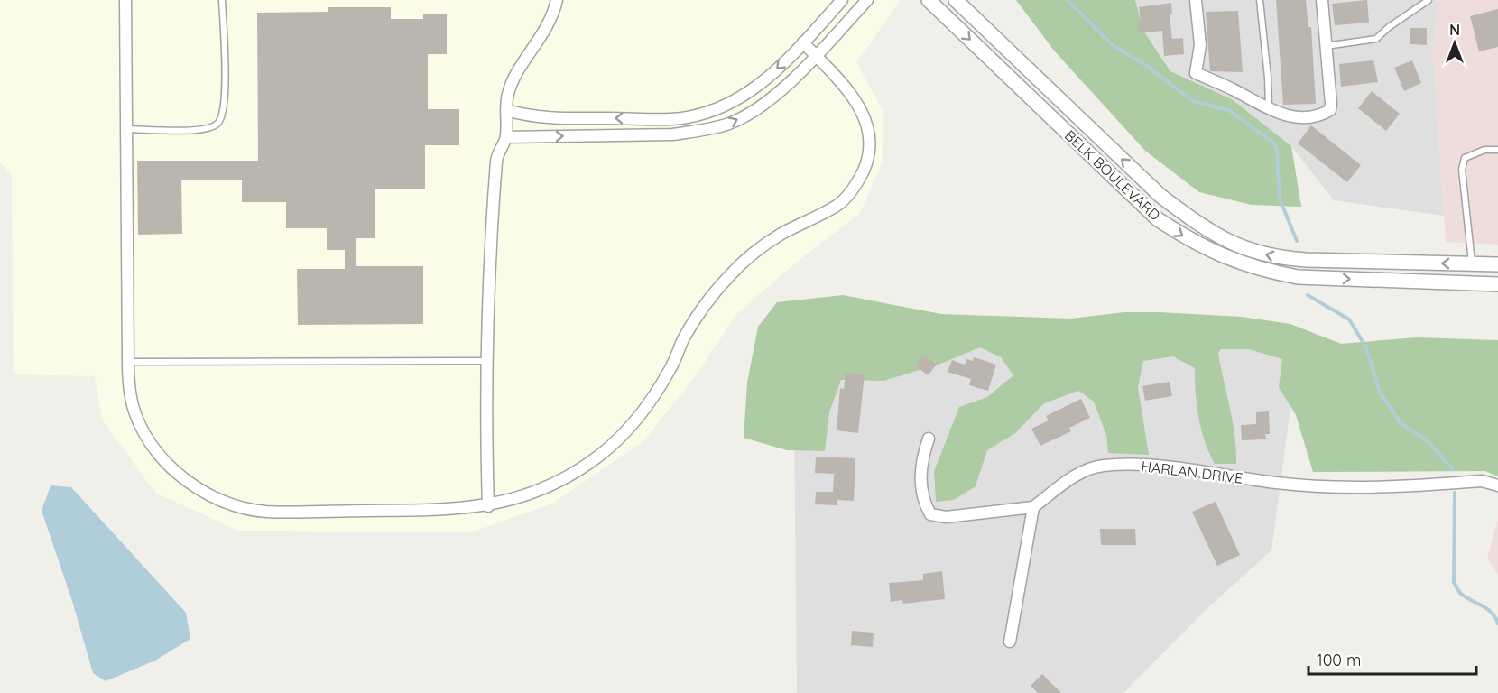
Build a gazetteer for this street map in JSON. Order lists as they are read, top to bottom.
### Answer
{
  "streets": {
    "street": ["BELK BOULEVARD", "HARLAN DRIVE"]
  },
  "scale_bar": "100 m",
  "north": "top"
}
